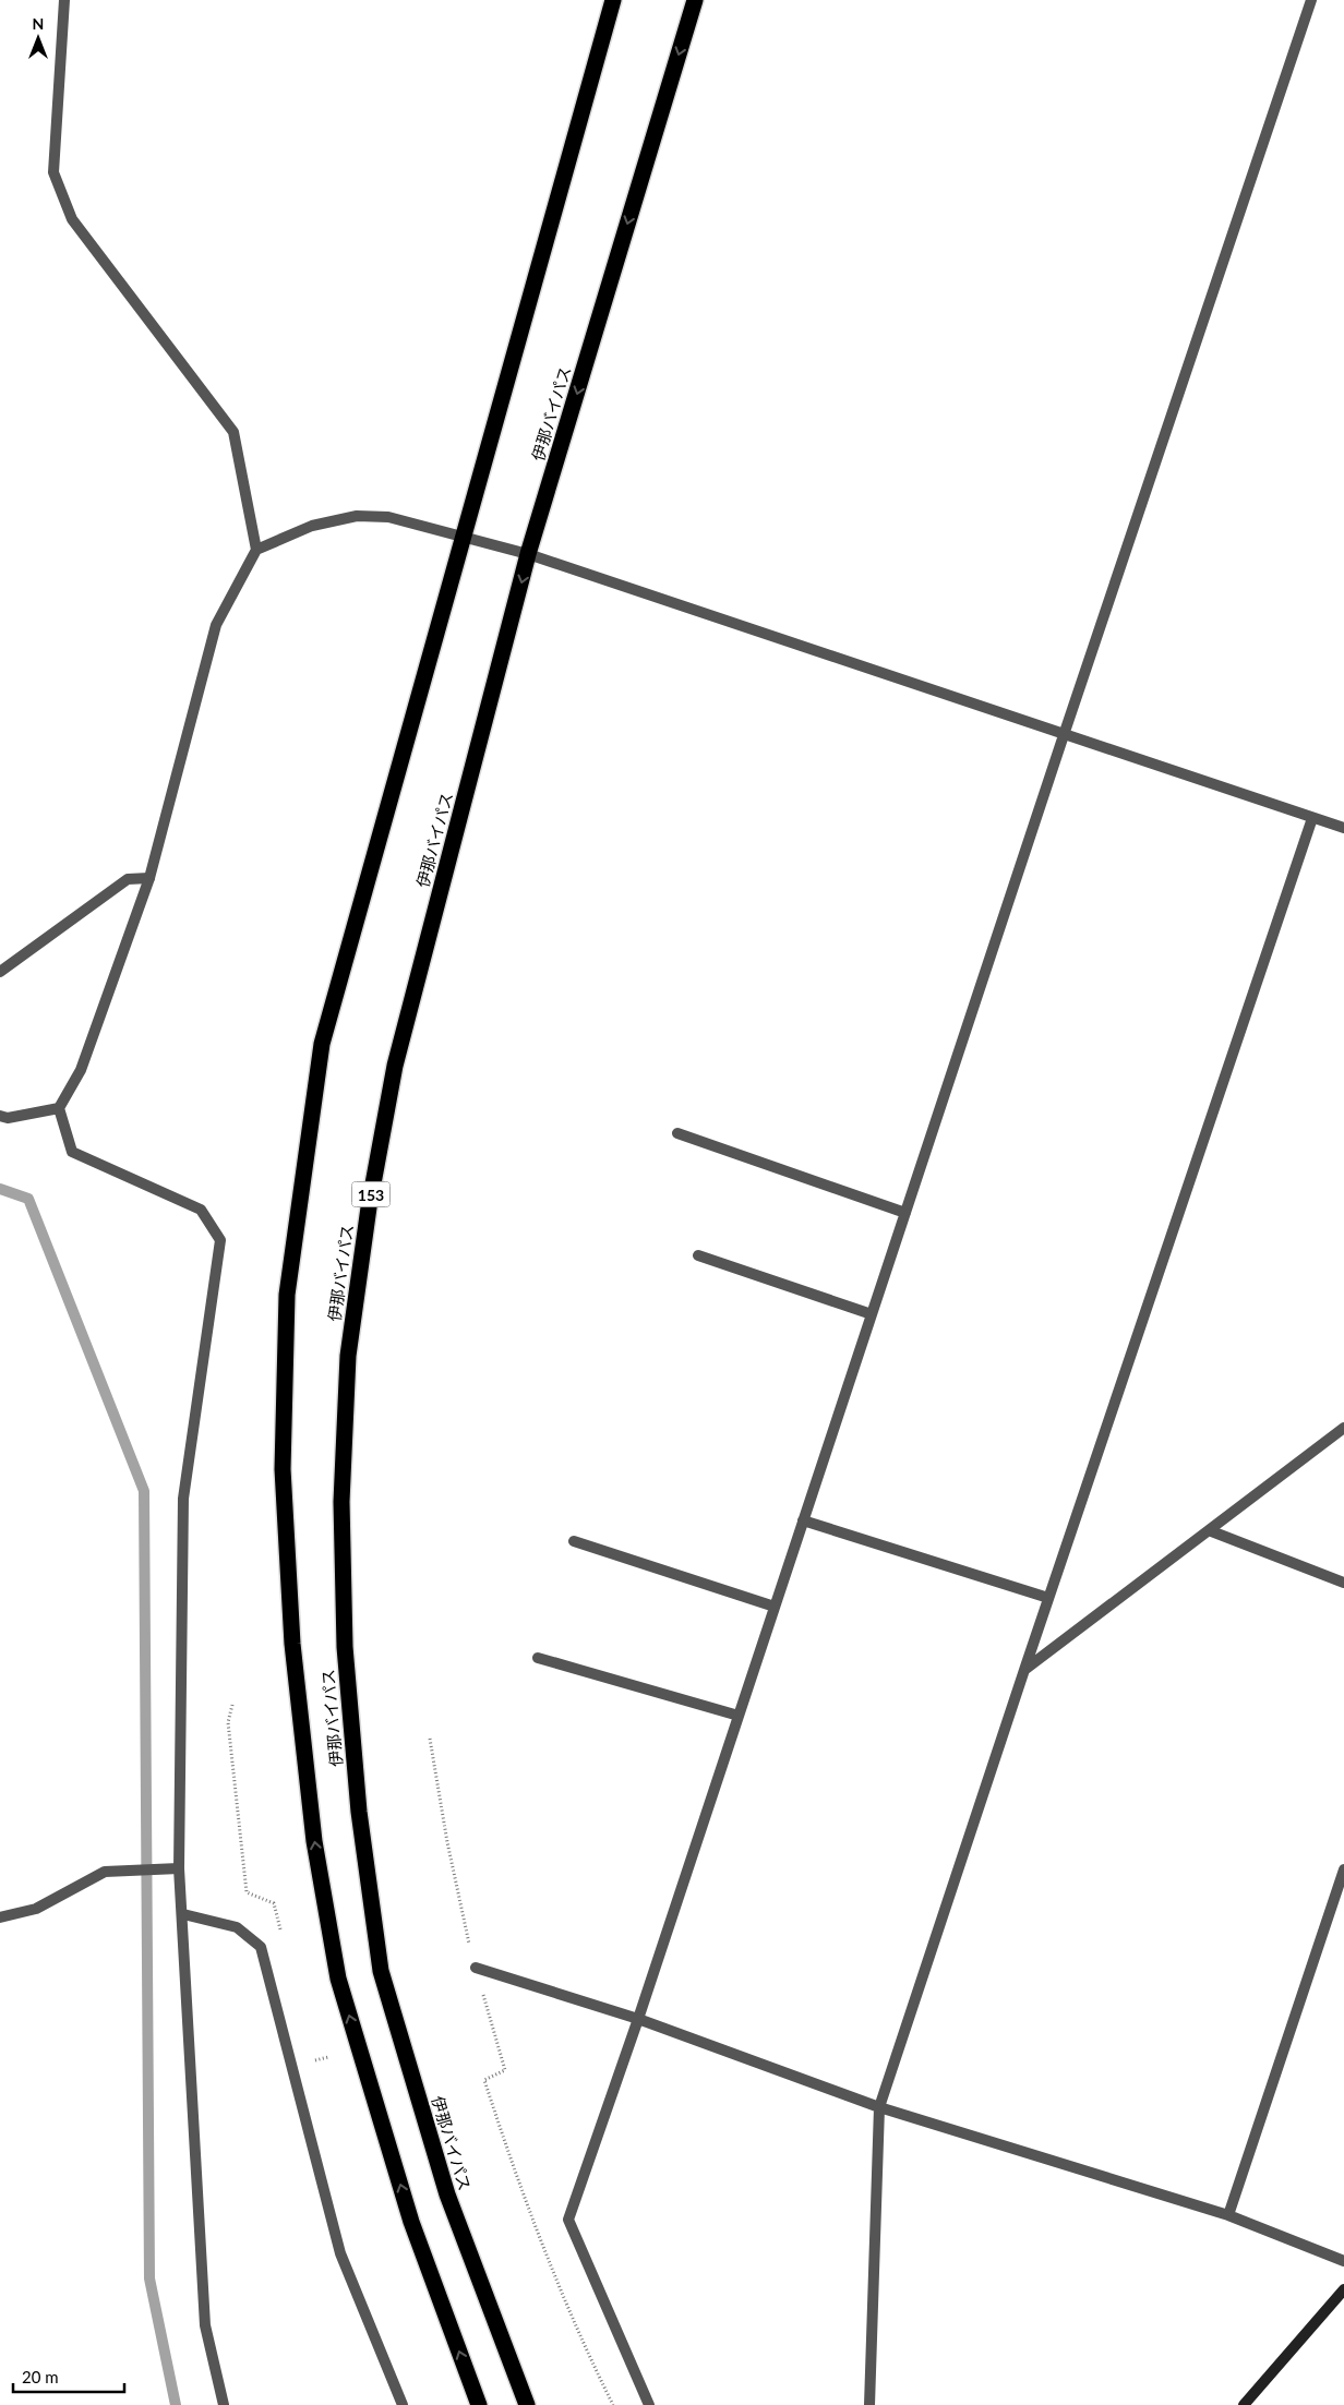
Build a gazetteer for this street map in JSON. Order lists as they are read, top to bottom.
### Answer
{
  "streets": {
    "highway": ["伊那バイパス", "153"]
  },
  "scale_bar": "20 m",
  "north": "top"
}
